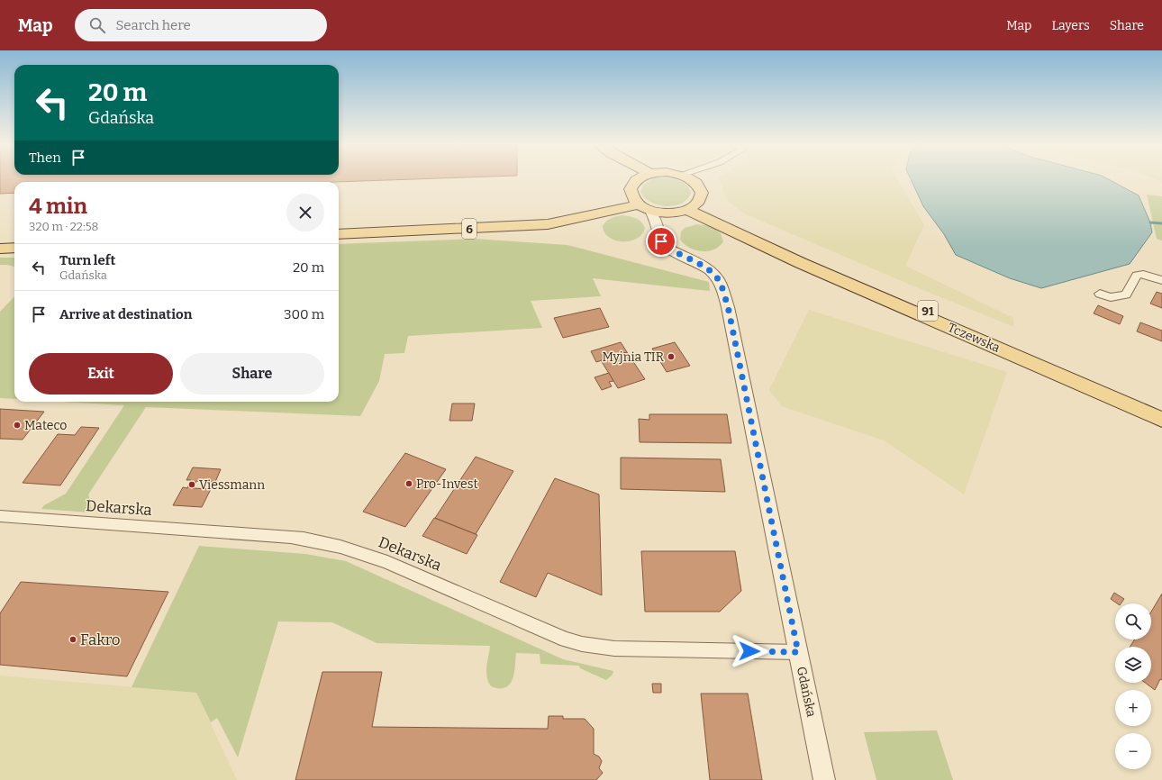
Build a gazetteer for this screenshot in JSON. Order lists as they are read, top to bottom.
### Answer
{
  "streets": {
    "main road": ["6", "91", "Tczewska"],
    "street": ["Dekarska", "Gdańska"]
  },
  "crossings": [
    ["6", "Tczewska"],
    ["6", "Gdańska"],
    ["Dekarska", "Gdańska"]
  ],
  "places": [
    "Myjnia TIR",
    "Mateco",
    "Pro-Invest",
    "Viessmann",
    "Fakro"
  ],
  "page": {
    "header": "Map",
    "search": "Search here",
    "nav": ["Map", "Layers", "Share"],
    "turn": ["20 m", "Gdańska"],
    "then": "Then",
    "heading": ["4 min", "320 m · 22:58"],
    "list": [
      {
        "name": "Turn left",
        "note": "Gdańska",
        "value": "20 m"
      },
      {
        "name": "Arrive at destination",
        "value": "300 m"
      }
    ],
    "buttons": ["Exit", "Share"],
    "map_buttons": ["+", "−"]
  }
}
